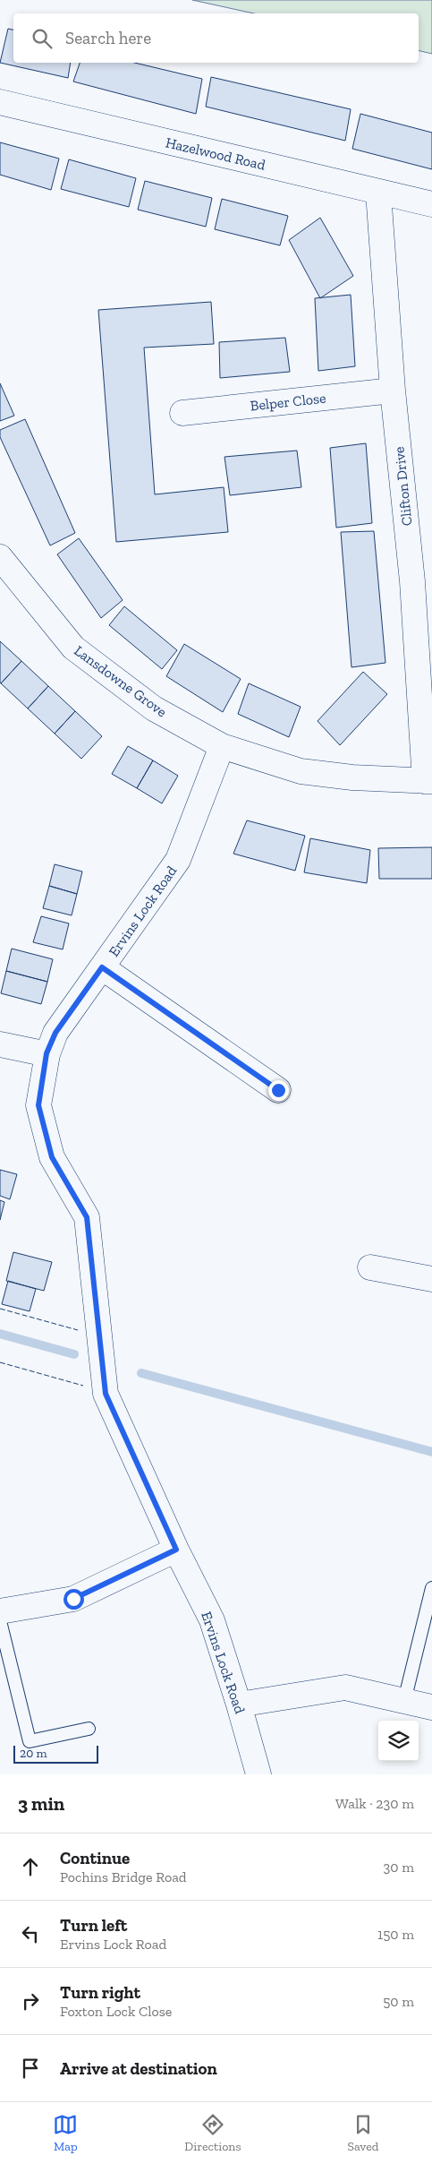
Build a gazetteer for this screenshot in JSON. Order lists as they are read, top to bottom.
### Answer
{
  "streets": {
    "street": [
      "Hazelwood Road",
      "Belper Close",
      "Clifton Drive",
      "Lansdowne Grove",
      "Ervins Lock Road"
    ]
  },
  "crossings": [
    ["Hazelwood Road", "Clifton Drive"],
    ["Belper Close", "Clifton Drive"],
    ["Clifton Drive", "Lansdowne Grove"],
    ["Lansdowne Grove", "Ervins Lock Road"]
  ],
  "scale_bar": "20 m",
  "page": {
    "search": "Search here",
    "scale": "20 m",
    "heading": ["3 min", "Walk · 230 m"],
    "list": [
      ["Continue", "Pochins Bridge Road", "30 m"],
      ["Turn left", "Ervins Lock Road", "150 m"],
      ["Turn right", "Foxton Lock Close", "50 m"],
      "Arrive at destination"
    ],
    "nav": ["Map", "Directions", "Saved"]
  }
}
